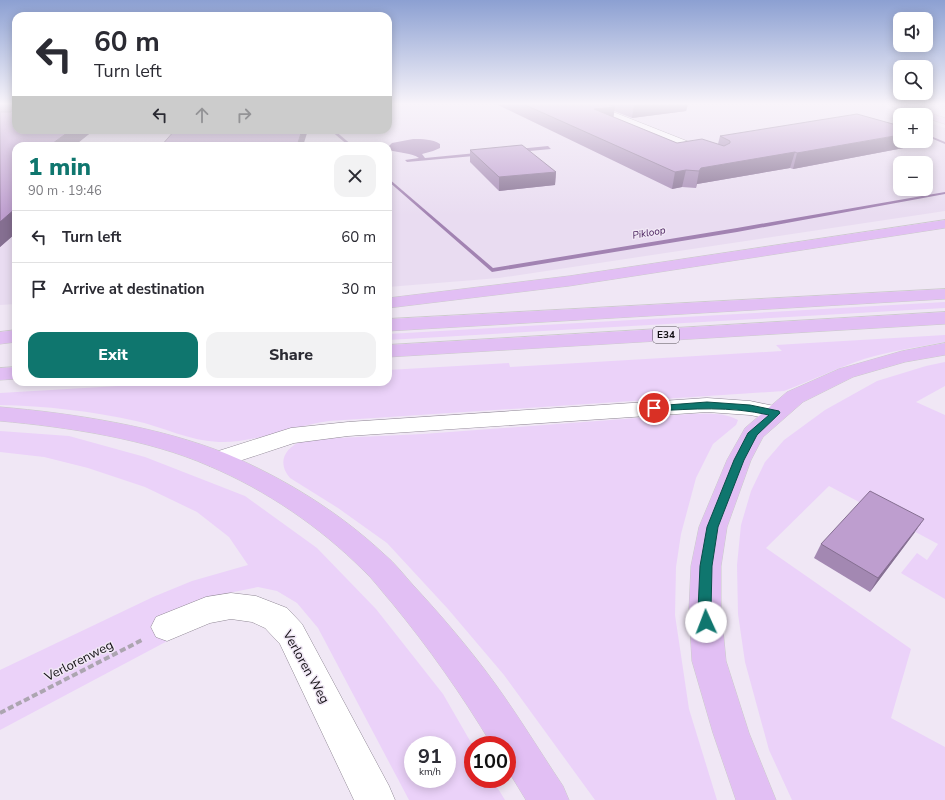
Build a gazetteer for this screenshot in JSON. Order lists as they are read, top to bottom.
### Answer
{
  "streets": {
    "highway": ["E34"],
    "street": ["Verloren Weg"],
    "path": ["Verlorenweg"]
  },
  "crossings": [
    ["Verlorenweg", "Verloren Weg"]
  ],
  "water": ["Pikloop"],
  "page": {
    "map_buttons": ["+", "−"],
    "turn": ["60 m", "Turn left"],
    "heading": ["1 min", "90 m · 19:46"],
    "list": [
      {
        "name": "Turn left",
        "value": "60 m"
      },
      {
        "name": "Arrive at destination",
        "value": "30 m"
      }
    ],
    "buttons": ["Exit", "Share"],
    "speed": "91 km/h",
    "limit": "100"
  }
}
